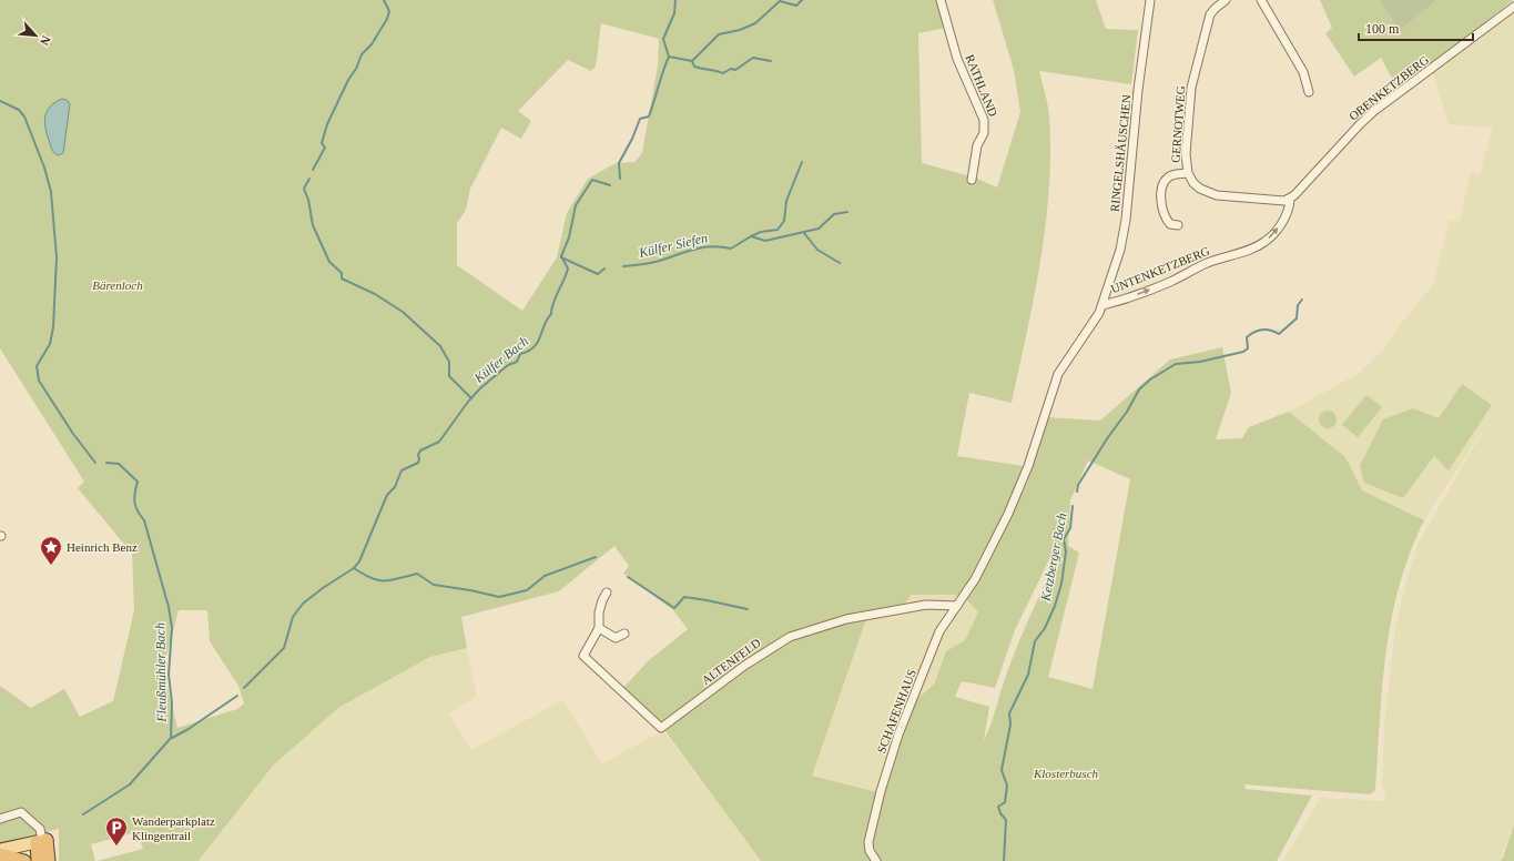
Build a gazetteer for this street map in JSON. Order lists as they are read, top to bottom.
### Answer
{
  "streets": {
    "street": [
      "RATHLAND",
      "OBENKETZBERG",
      "GERNOTWEG",
      "RINGELSHÄUSCHEN",
      "UNTENKETZBERG",
      "ALTENFELD",
      "SCHAFENHAUS"
    ]
  },
  "crossings": [
    ["OBENKETZBERG", "GERNOTWEG"],
    ["OBENKETZBERG", "UNTENKETZBERG"],
    ["GERNOTWEG", "UNTENKETZBERG"],
    ["RINGELSHÄUSCHEN", "UNTENKETZBERG"],
    ["UNTENKETZBERG", "SCHAFENHAUS"],
    ["ALTENFELD", "SCHAFENHAUS"]
  ],
  "one_way": ["UNTENKETZBERG"],
  "water": [
    "Külfer Siefen",
    "Külfer Bach",
    "Ketzberger Bach",
    "Fleußmühler Bach"
  ],
  "parks": ["Bärenloch", "Klosterbusch"],
  "places": {
    "place": ["Heinrich Benz"],
    "parking": ["Wanderparkplatz Klingentrail"]
  },
  "scale_bar": "100 m",
  "north": "bottom right"
}
